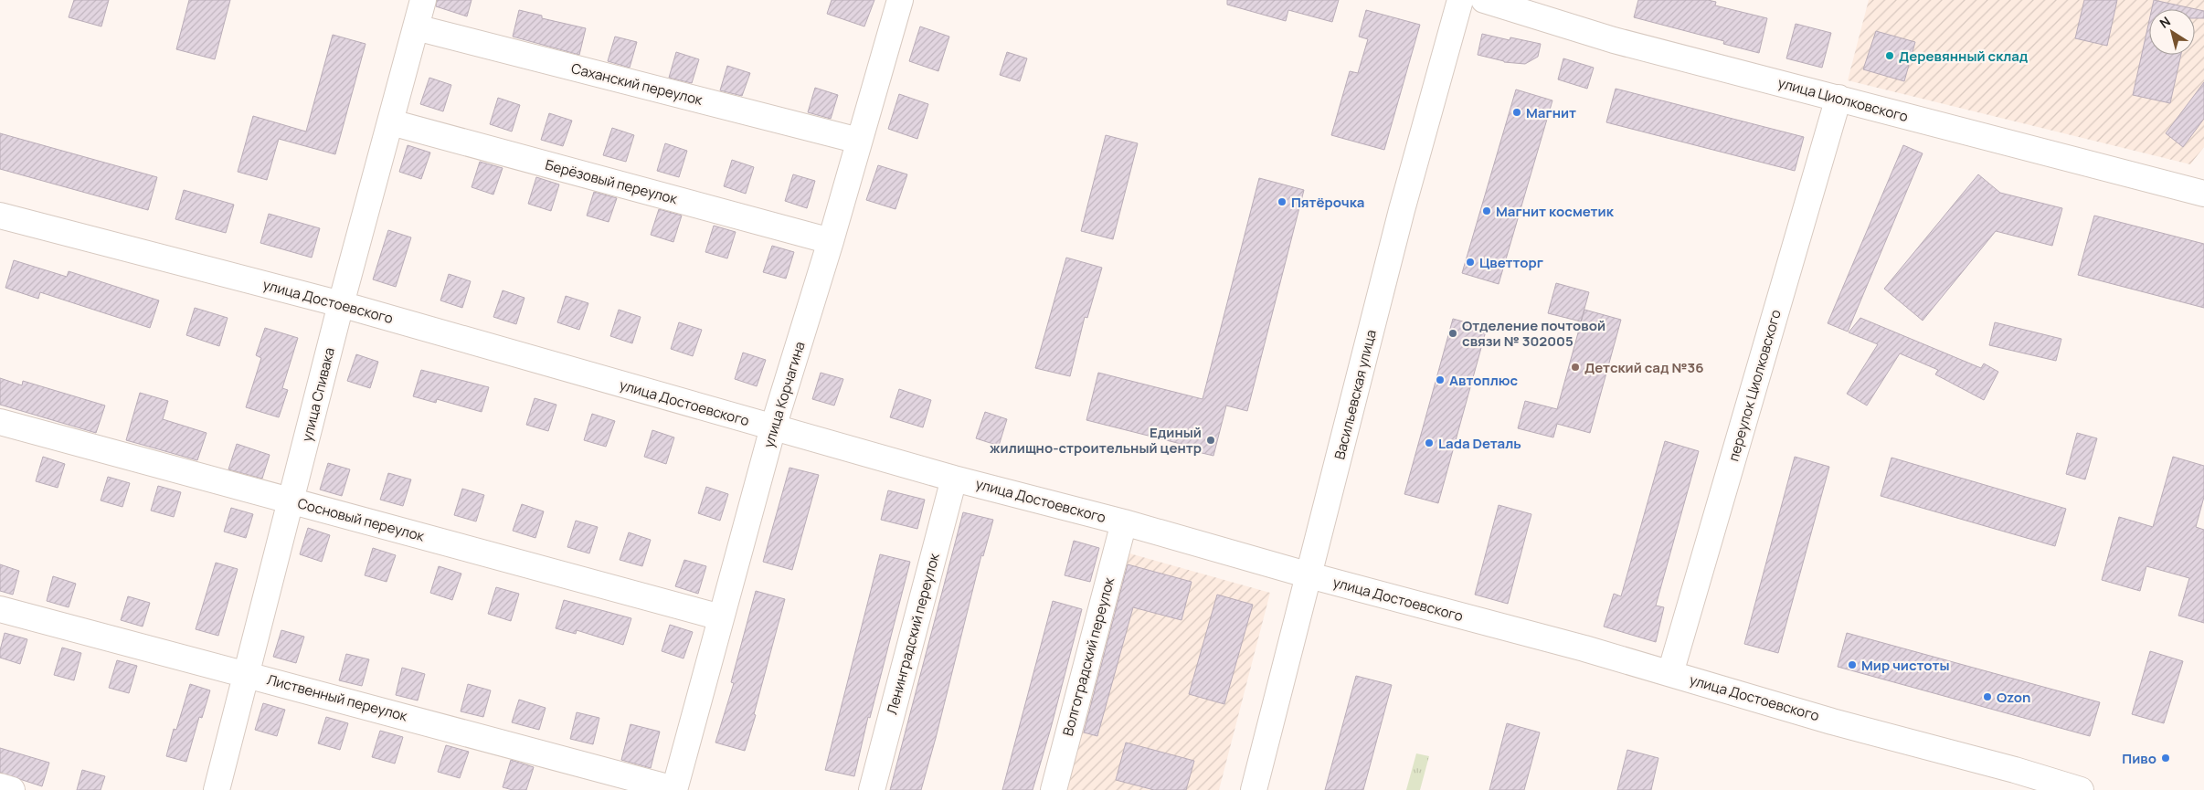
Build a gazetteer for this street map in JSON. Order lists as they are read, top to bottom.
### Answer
{
  "streets": {
    "street": [
      "Саханский переулок",
      "улица Циолковского",
      "Берёзовый переулок",
      "улица Достоевского",
      "переулок Циолковского",
      "улица Спивака",
      "улица Корчагина",
      "Васильевская улица",
      "Сосновый переулок",
      "Ленинградский переулок",
      "Волгоградский переулок",
      "Лиственный переулок"
    ]
  },
  "crossings": [
    ["Саханский переулок", "улица Спивака"],
    ["Саханский переулок", "улица Корчагина"],
    ["улица Циолковского", "переулок Циолковского"],
    ["Берёзовый переулок", "улица Спивака"],
    ["Берёзовый переулок", "улица Корчагина"],
    ["улица Достоевского", "переулок Циолковского"],
    ["улица Достоевского", "улица Спивака"],
    ["улица Достоевского", "улица Корчагина"],
    ["улица Достоевского", "Васильевская улица"],
    ["улица Достоевского", "Ленинградский переулок"],
    ["улица Достоевского", "Волгоградский переулок"],
    ["улица Спивака", "Сосновый переулок"],
    ["улица Спивака", "Лиственный переулок"],
    ["улица Корчагина", "Сосновый переулок"],
    ["улица Корчагина", "Лиственный переулок"]
  ],
  "places": [
    "Деревянный склад",
    "Магнит",
    "Пятёрочка",
    "Магнит косметик",
    "Цветторг",
    "Отделение почтовой связи № 302005",
    "Детский сад №36",
    "Автоплюс",
    "Единый жилищно-строительный центр",
    "Lada Dеталь",
    "Мир чистоты",
    "Ozon",
    "Пиво"
  ],
  "north": "top left"
}
